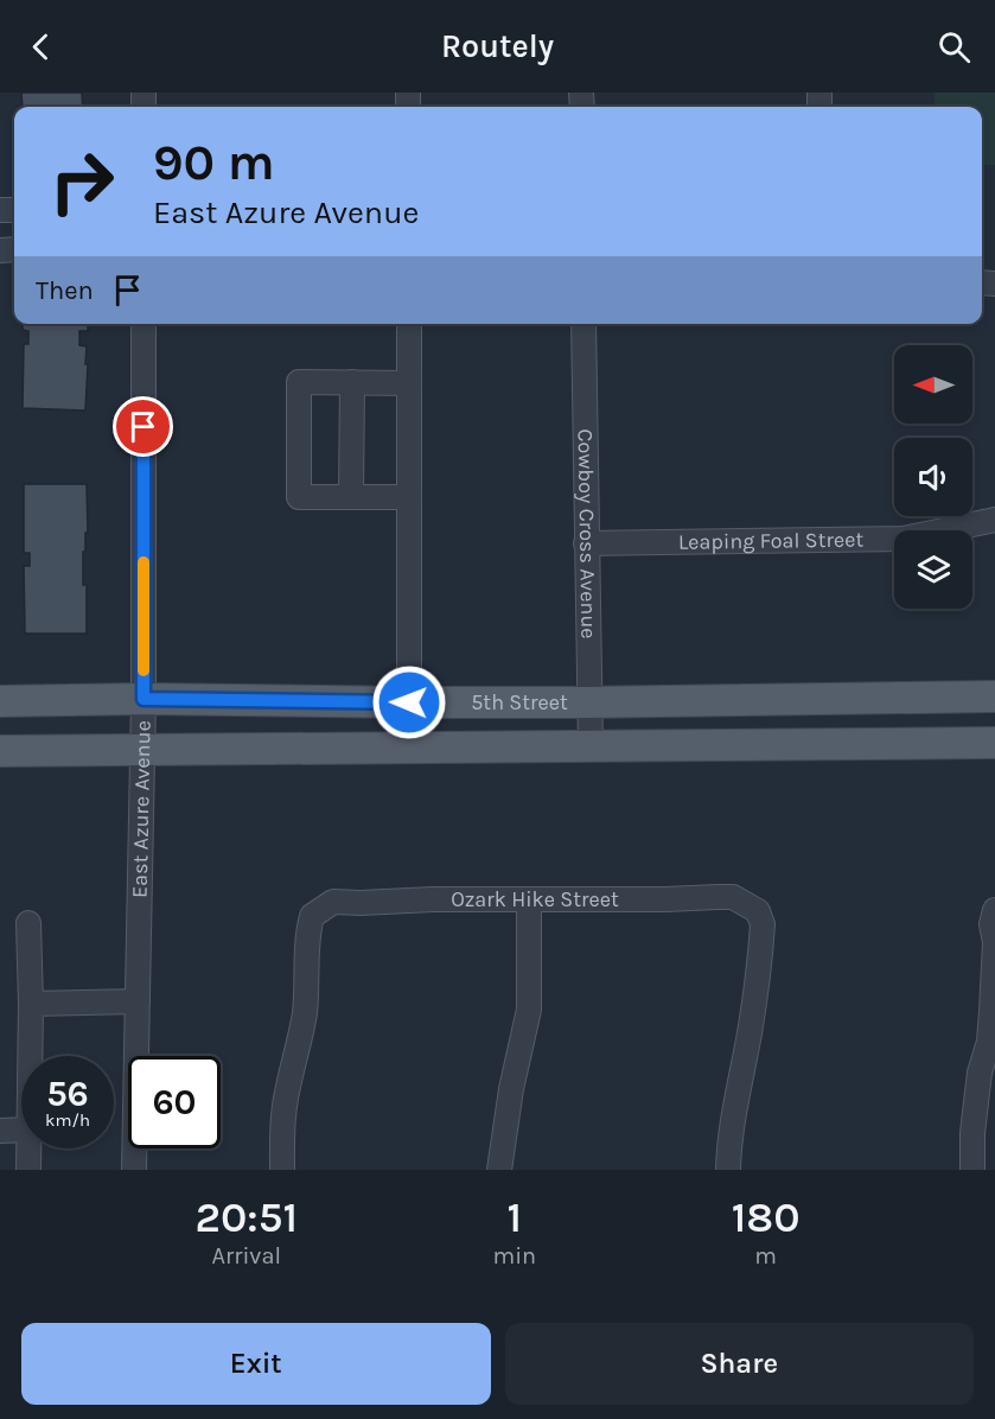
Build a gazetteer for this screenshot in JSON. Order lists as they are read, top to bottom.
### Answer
{
  "streets": {
    "main road": ["5th Street"],
    "street": [
      "Cowboy Cross Avenue",
      "Leaping Foal Street",
      "East Azure Avenue",
      "Ozark Hike Street"
    ]
  },
  "crossings": [
    ["Cowboy Cross Avenue", "Leaping Foal Street"],
    ["Cowboy Cross Avenue", "5th Street"],
    ["5th Street", "East Azure Avenue"]
  ],
  "north": "left",
  "page": {
    "header": "Routely",
    "turn": ["90 m", "East Azure Avenue"],
    "then": "Then",
    "speed": "56 km/h",
    "limit": "60",
    "eta": [
      "20:51",
      "Arrival",
      "1",
      "min",
      "180",
      "m"
    ],
    "buttons": ["Exit", "Share"]
  }
}
